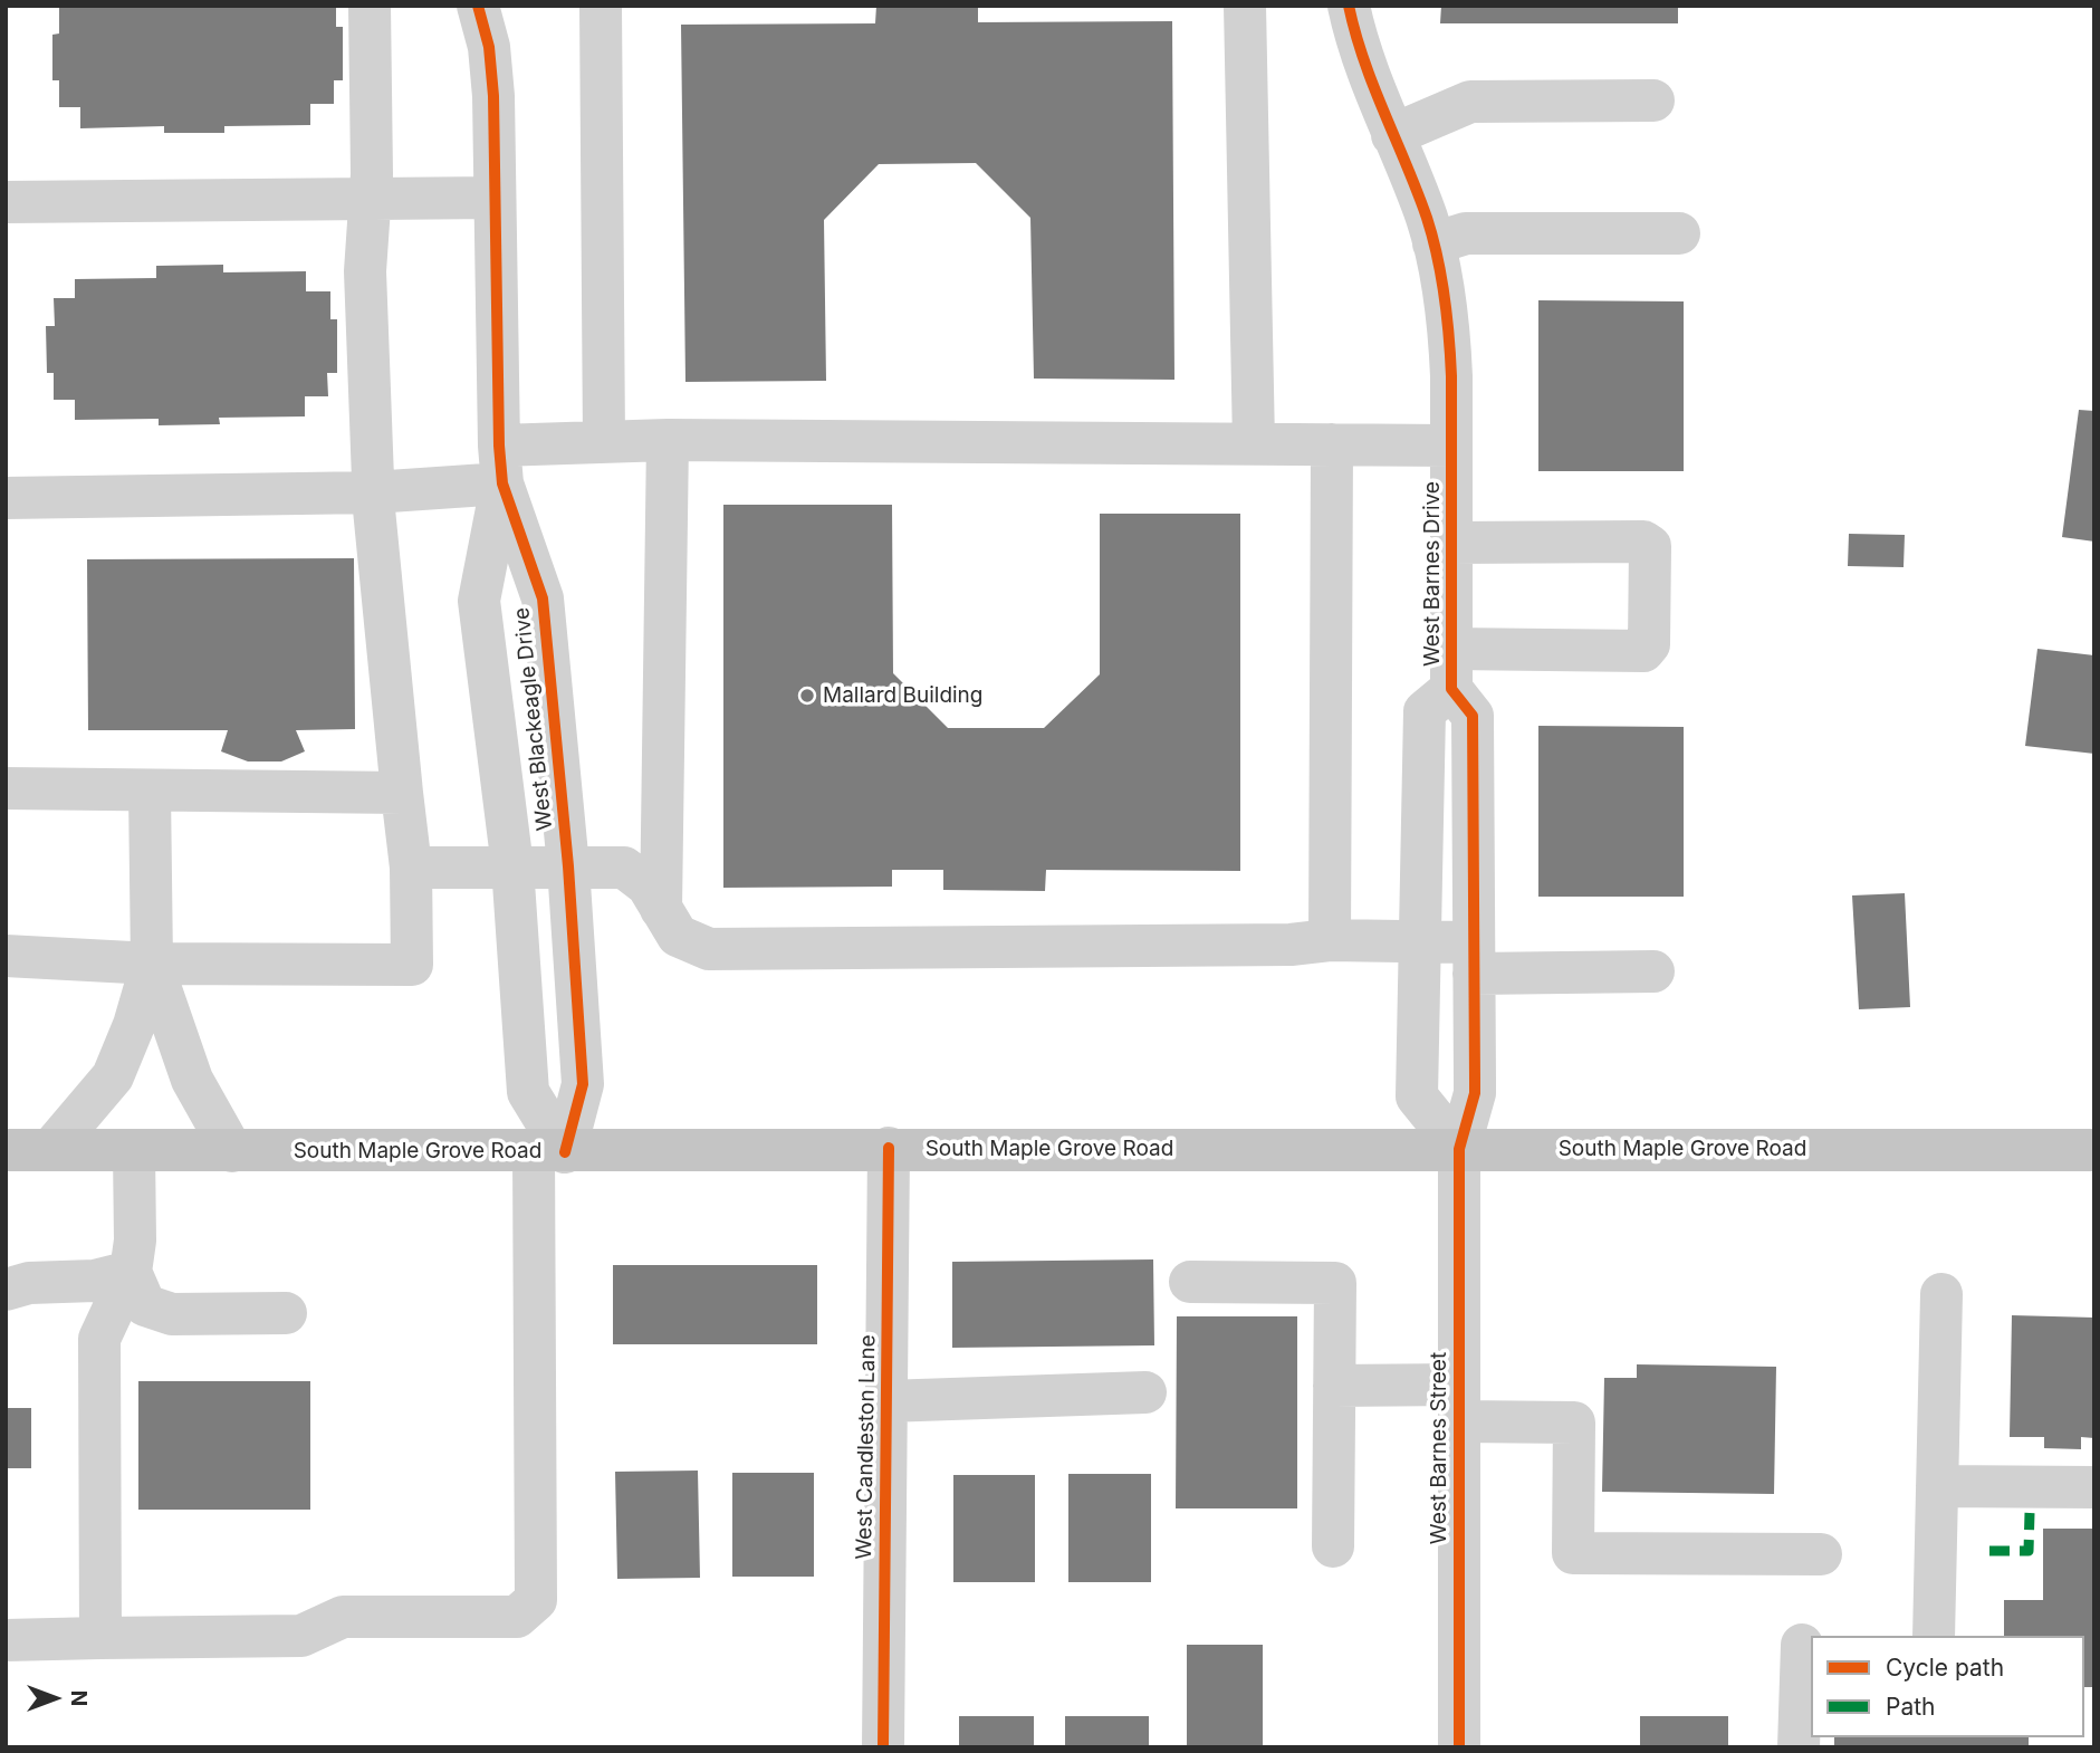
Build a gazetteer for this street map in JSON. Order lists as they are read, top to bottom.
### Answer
{
  "streets": {
    "main road": ["South Maple Grove Road"],
    "street": [
      "West Barnes Drive",
      "West Blackeagle Drive",
      "West Candleston Lane",
      "West Barnes Street"
    ]
  },
  "crossings": [
    ["West Barnes Drive", "South Maple Grove Road"],
    ["West Barnes Drive", "West Barnes Street"],
    ["West Blackeagle Drive", "South Maple Grove Road"],
    ["South Maple Grove Road", "West Candleston Lane"],
    ["South Maple Grove Road", "West Barnes Street"]
  ],
  "places": ["Mallard Building"],
  "legend": ["Cycle path", "Path"],
  "north": "right"
}
